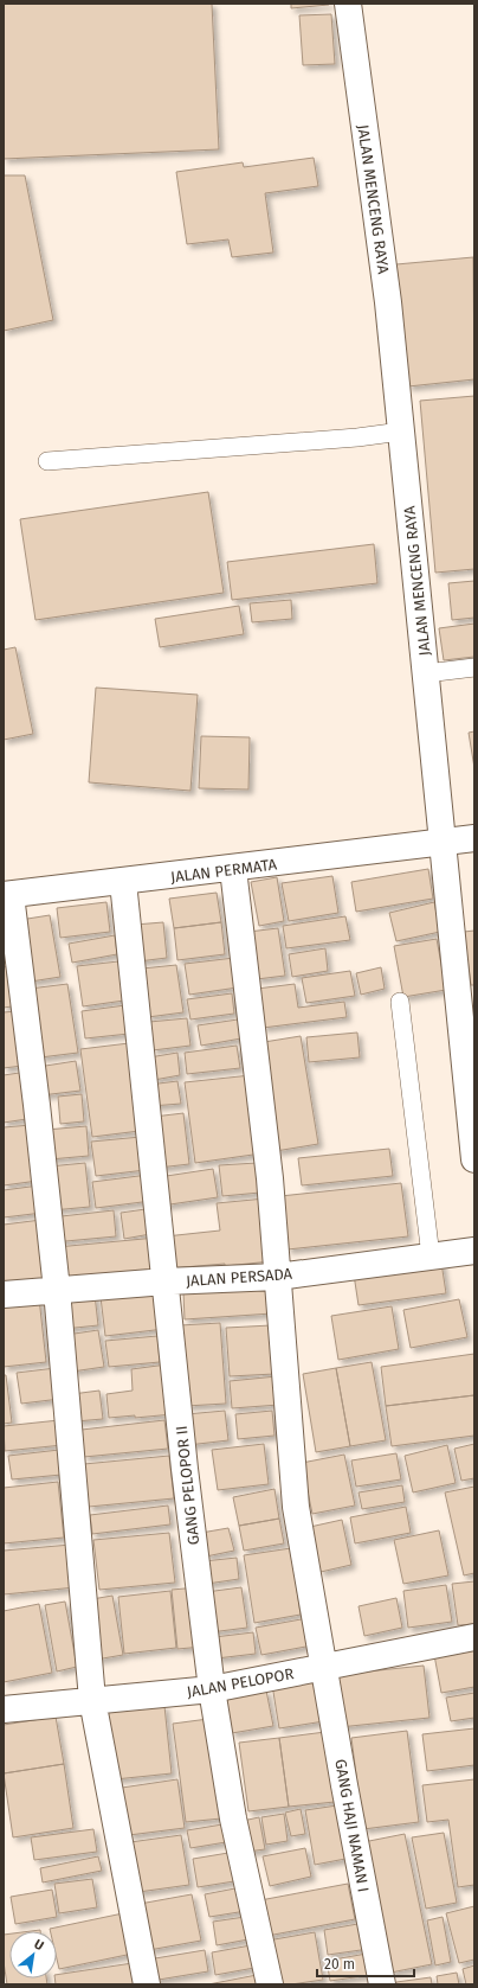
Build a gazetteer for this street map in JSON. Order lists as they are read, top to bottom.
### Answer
{
  "streets": {
    "street": [
      "JALAN MENCENG RAYA",
      "JALAN PERMATA",
      "JALAN PERSADA",
      "GANG PELOPOR II",
      "JALAN PELOPOR",
      "GANG HAJI NAMAN I"
    ]
  },
  "crossings": [
    ["JALAN MENCENG RAYA", "JALAN PERMATA"],
    ["JALAN PERMATA", "GANG PELOPOR II"],
    ["JALAN PERMATA", "GANG HAJI NAMAN I"],
    ["JALAN PERSADA", "GANG PELOPOR II"],
    ["JALAN PERSADA", "GANG HAJI NAMAN I"],
    ["GANG PELOPOR II", "JALAN PELOPOR"],
    ["JALAN PELOPOR", "GANG HAJI NAMAN I"]
  ],
  "scale_bar": "20 m",
  "north": "top right"
}
